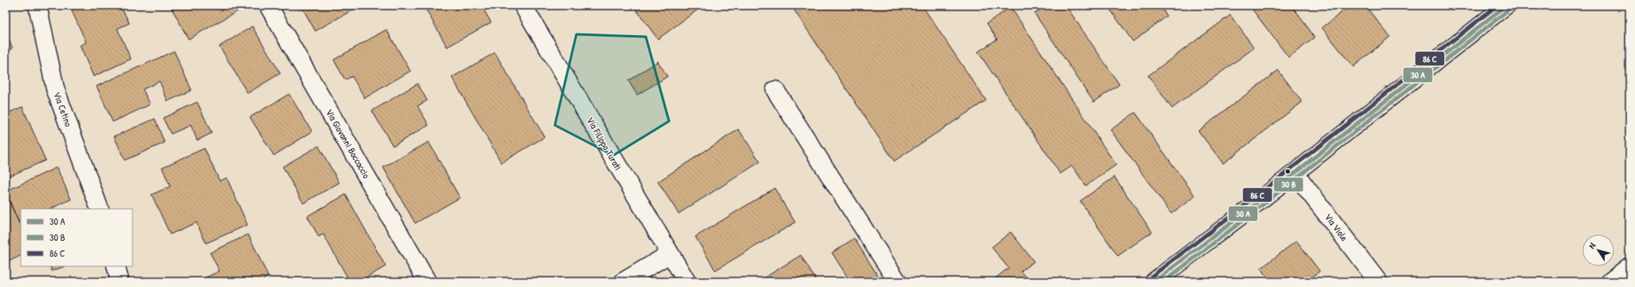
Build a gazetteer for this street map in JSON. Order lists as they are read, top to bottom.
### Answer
{
  "streets": {
    "street": [
      "Via Cetino",
      "Via Giovanni Boccaccio",
      "Via Filippo Turati",
      "Via Viole"
    ]
  },
  "legend": ["30 A", "30 B", "86 C"],
  "north": "top left"
}
